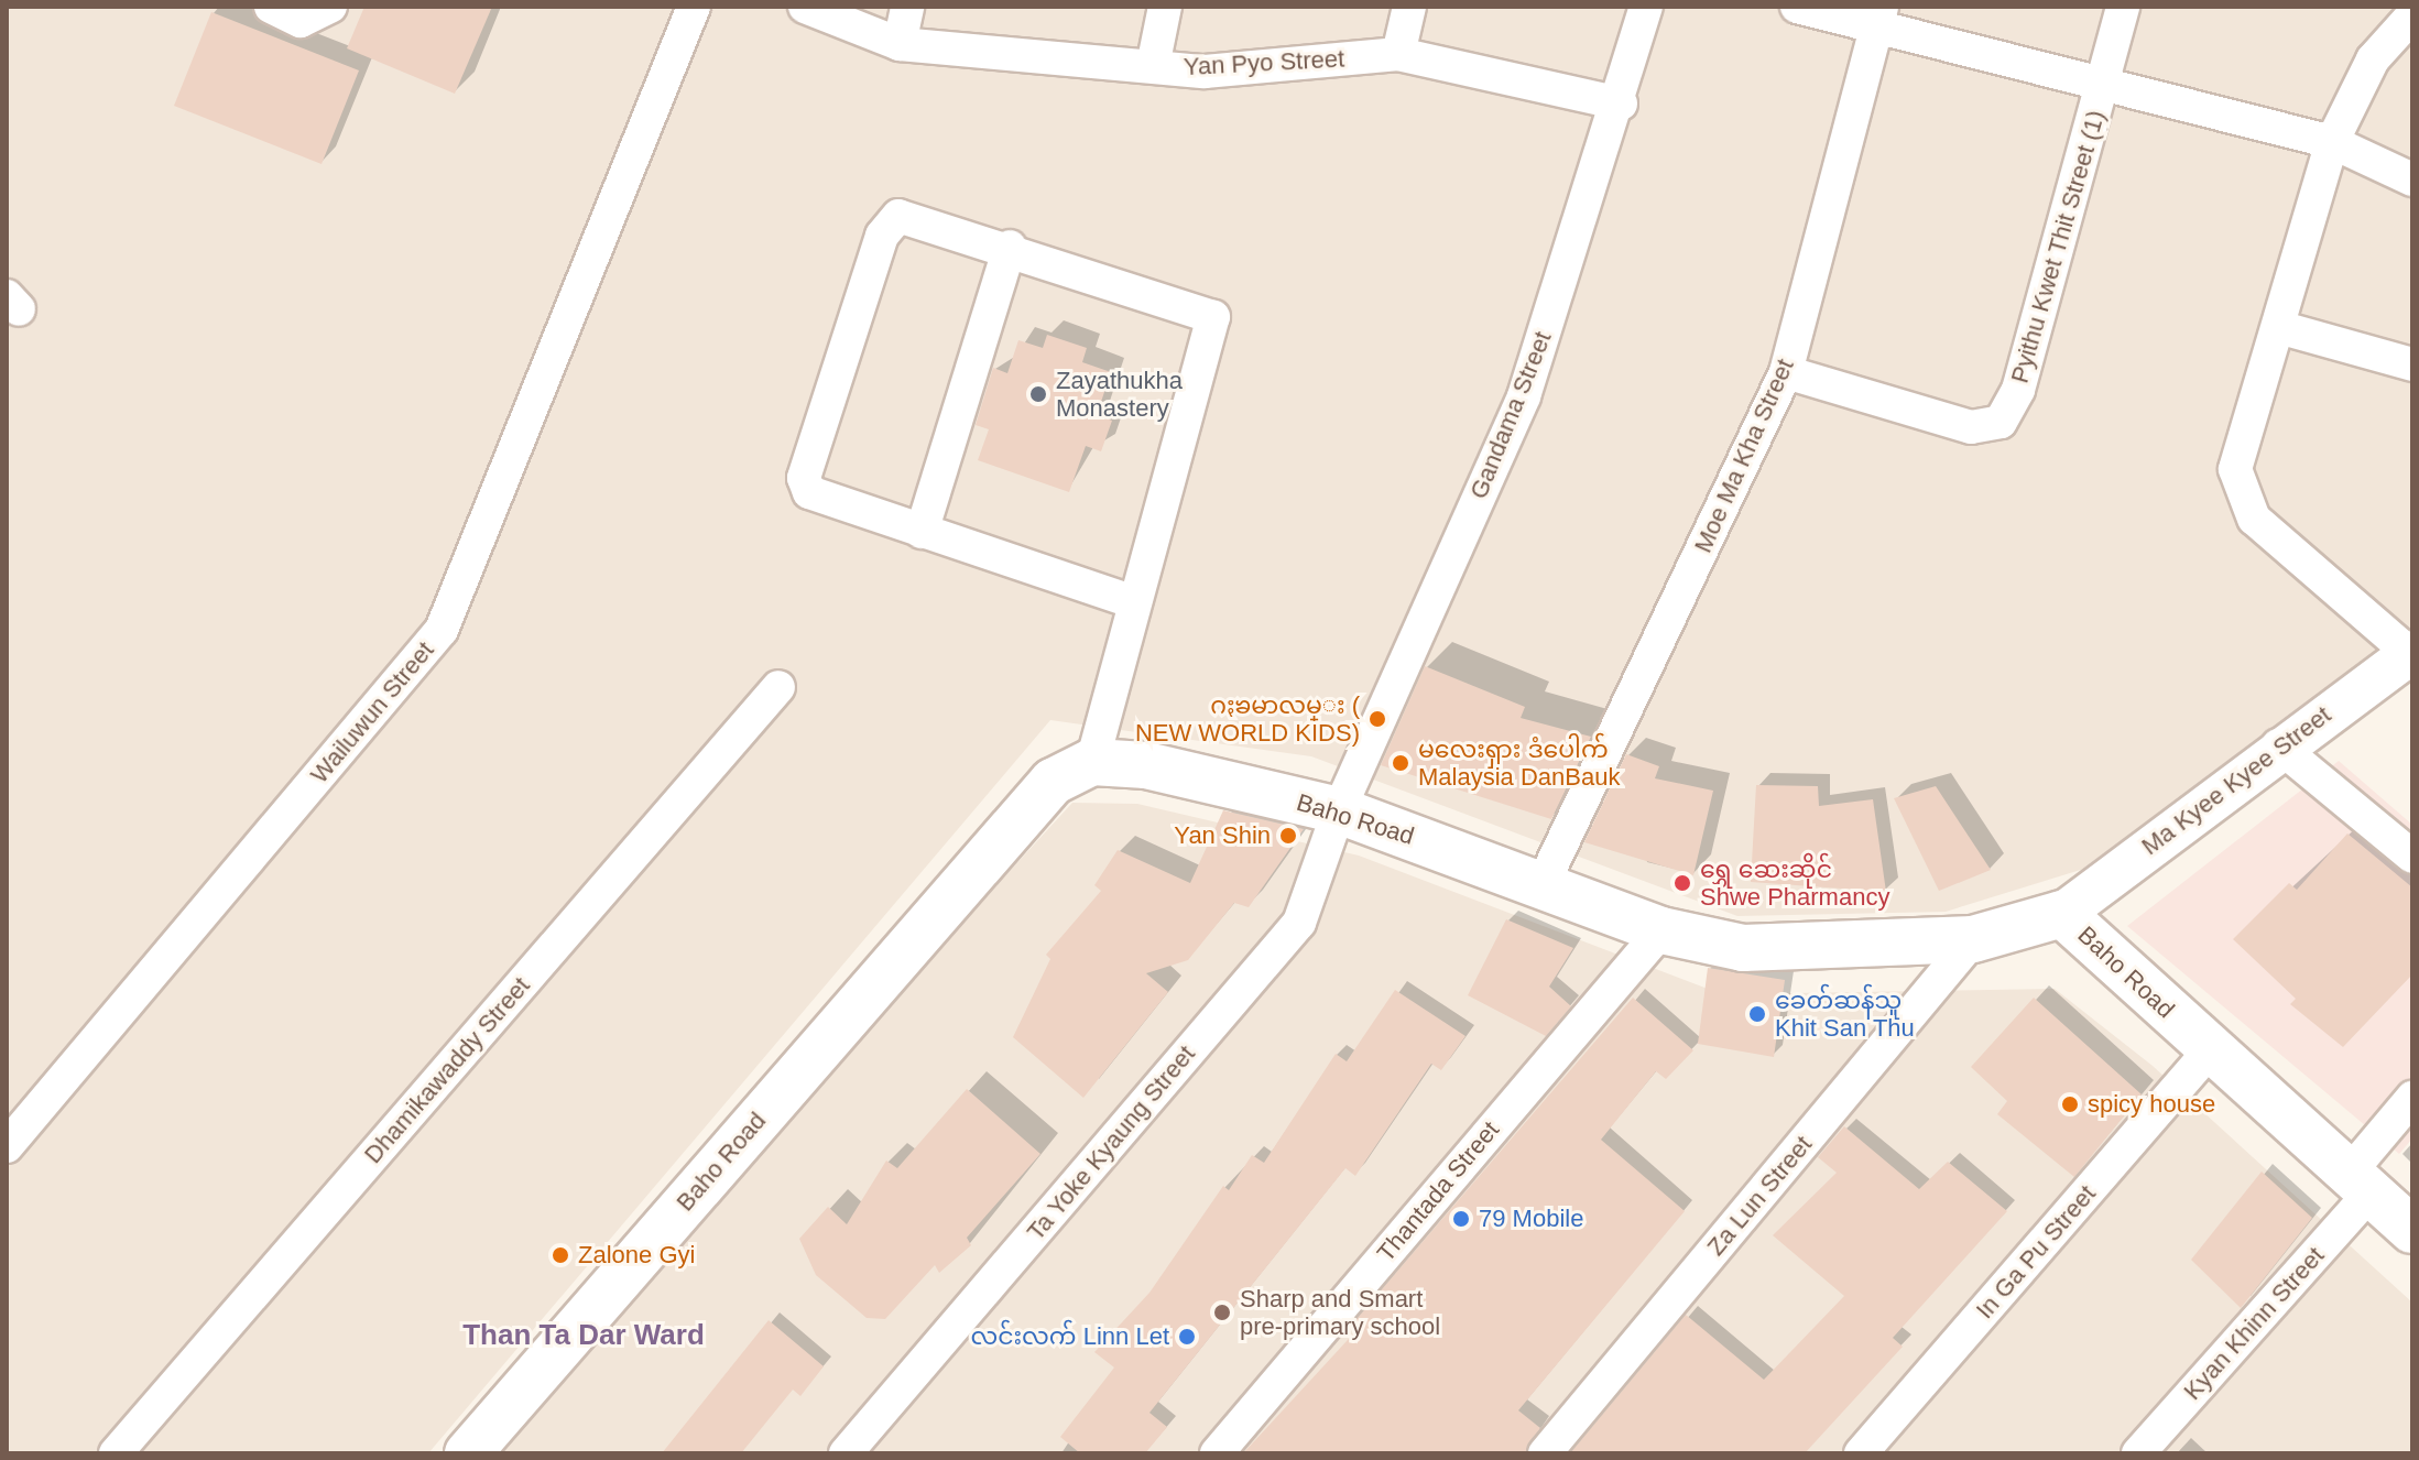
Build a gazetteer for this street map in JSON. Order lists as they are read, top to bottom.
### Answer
{
  "streets": {
    "main road": ["Baho Road"],
    "street": [
      "Yan Pyo Street",
      "Pyithu Kwet Thit Street (1)",
      "Gandama Street",
      "Moe Ma Kha Street",
      "Wailuwun Street",
      "Ma Kyee Kyee Street",
      "Dhamikawaddy Street",
      "Ta Yoke Kyaung Street",
      "Thantada Street",
      "Za Lun Street",
      "In Ga Pu Street",
      "Kyan Khinn Street"
    ]
  },
  "crossings": [
    ["Yan Pyo Street", "Gandama Street"],
    ["Pyithu Kwet Thit Street (1)", "Moe Ma Kha Street"],
    ["Gandama Street", "Baho Road"],
    ["Gandama Street", "Ta Yoke Kyaung Street"],
    ["Moe Ma Kha Street", "Baho Road"],
    ["Ma Kyee Kyee Street", "Baho Road"],
    ["Baho Road", "Ta Yoke Kyaung Street"],
    ["Baho Road", "Thantada Street"],
    ["Baho Road", "Za Lun Street"],
    ["Baho Road", "In Ga Pu Street"],
    ["Baho Road", "Kyan Khinn Street"]
  ],
  "districts": ["Than Ta Dar Ward"],
  "places": [
    "Zayathukha Monastery",
    "ဂႏၶမာလမ္း ( NEW WORLD KIDS)",
    "မလေးရှား ဒံပေါက် Malaysia DanBauk",
    "Yan Shin",
    "ရွှေ ဆေးဆိုင် Shwe Pharmancy",
    "ခေတ်ဆန်သူ Khit San Thu",
    "spicy house",
    "79 Mobile",
    "Zalone Gyi",
    "Sharp and Smart pre-primary school",
    "လင်းလက် Linn Let"
  ]
}
